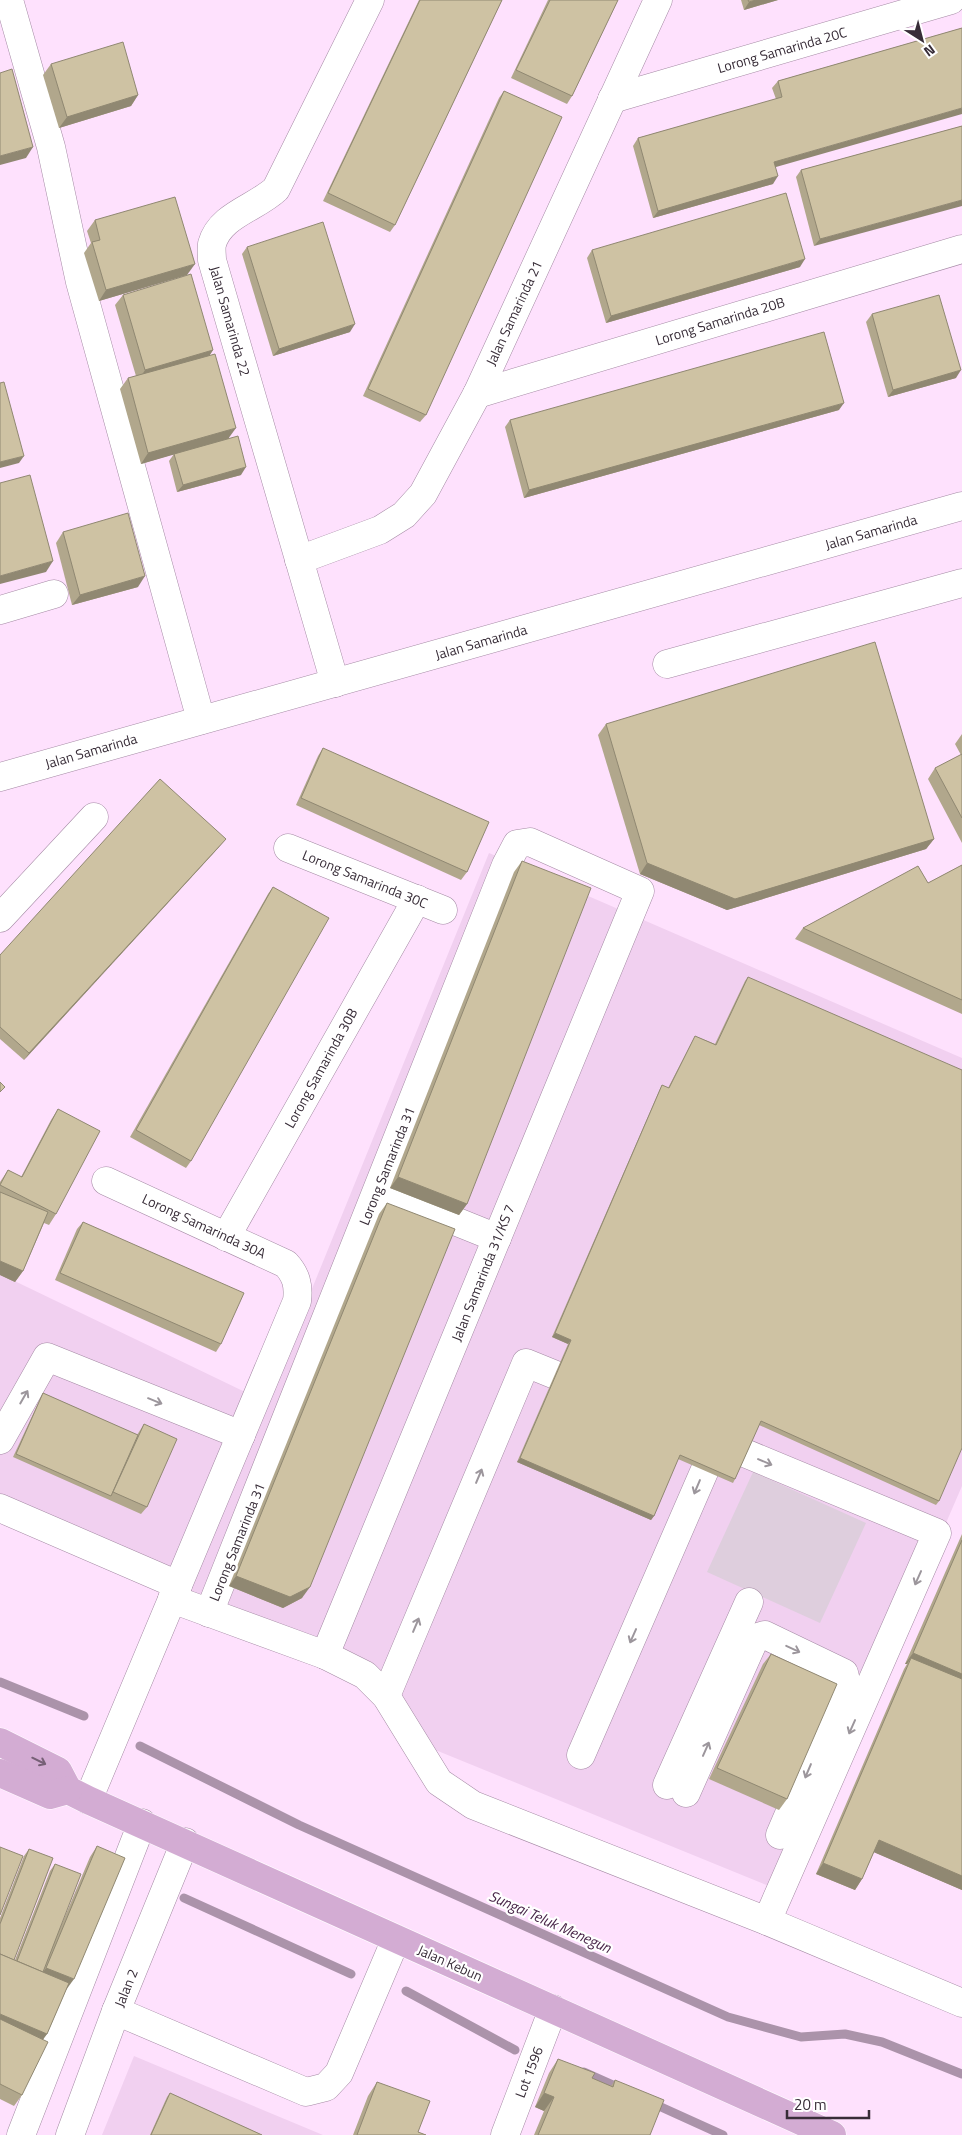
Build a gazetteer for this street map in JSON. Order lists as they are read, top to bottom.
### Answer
{
  "streets": {
    "main road": ["Jalan Kebun"],
    "street": [
      "Lorong Samarinda 20C",
      "Jalan Samarinda 21",
      "Jalan Samarinda 22",
      "Lorong Samarinda 20B",
      "Jalan Samarinda",
      "Lorong Samarinda 30C",
      "Lorong Samarinda 30B",
      "Lorong Samarinda 31",
      "Lorong Samarinda 30A",
      "Jalan Samarinda 31/KS 7",
      "Jalan 2",
      "Lot 1596"
    ]
  },
  "crossings": [
    ["Lorong Samarinda 20C", "Jalan Samarinda 21"],
    ["Jalan Samarinda 21", "Jalan Samarinda 22"],
    ["Jalan Samarinda 21", "Lorong Samarinda 20B"],
    ["Jalan Samarinda 22", "Jalan Samarinda"],
    ["Lorong Samarinda 30C", "Lorong Samarinda 30B"],
    ["Lorong Samarinda 30B", "Lorong Samarinda 30A"],
    ["Lorong Samarinda 31", "Jalan Samarinda 31/KS 7"],
    ["Jalan Kebun", "Jalan 2"],
    ["Jalan Kebun", "Lot 1596"]
  ],
  "water": ["Sungai Teluk Menegun"],
  "scale_bar": "20 m",
  "north": "bottom right"
}
